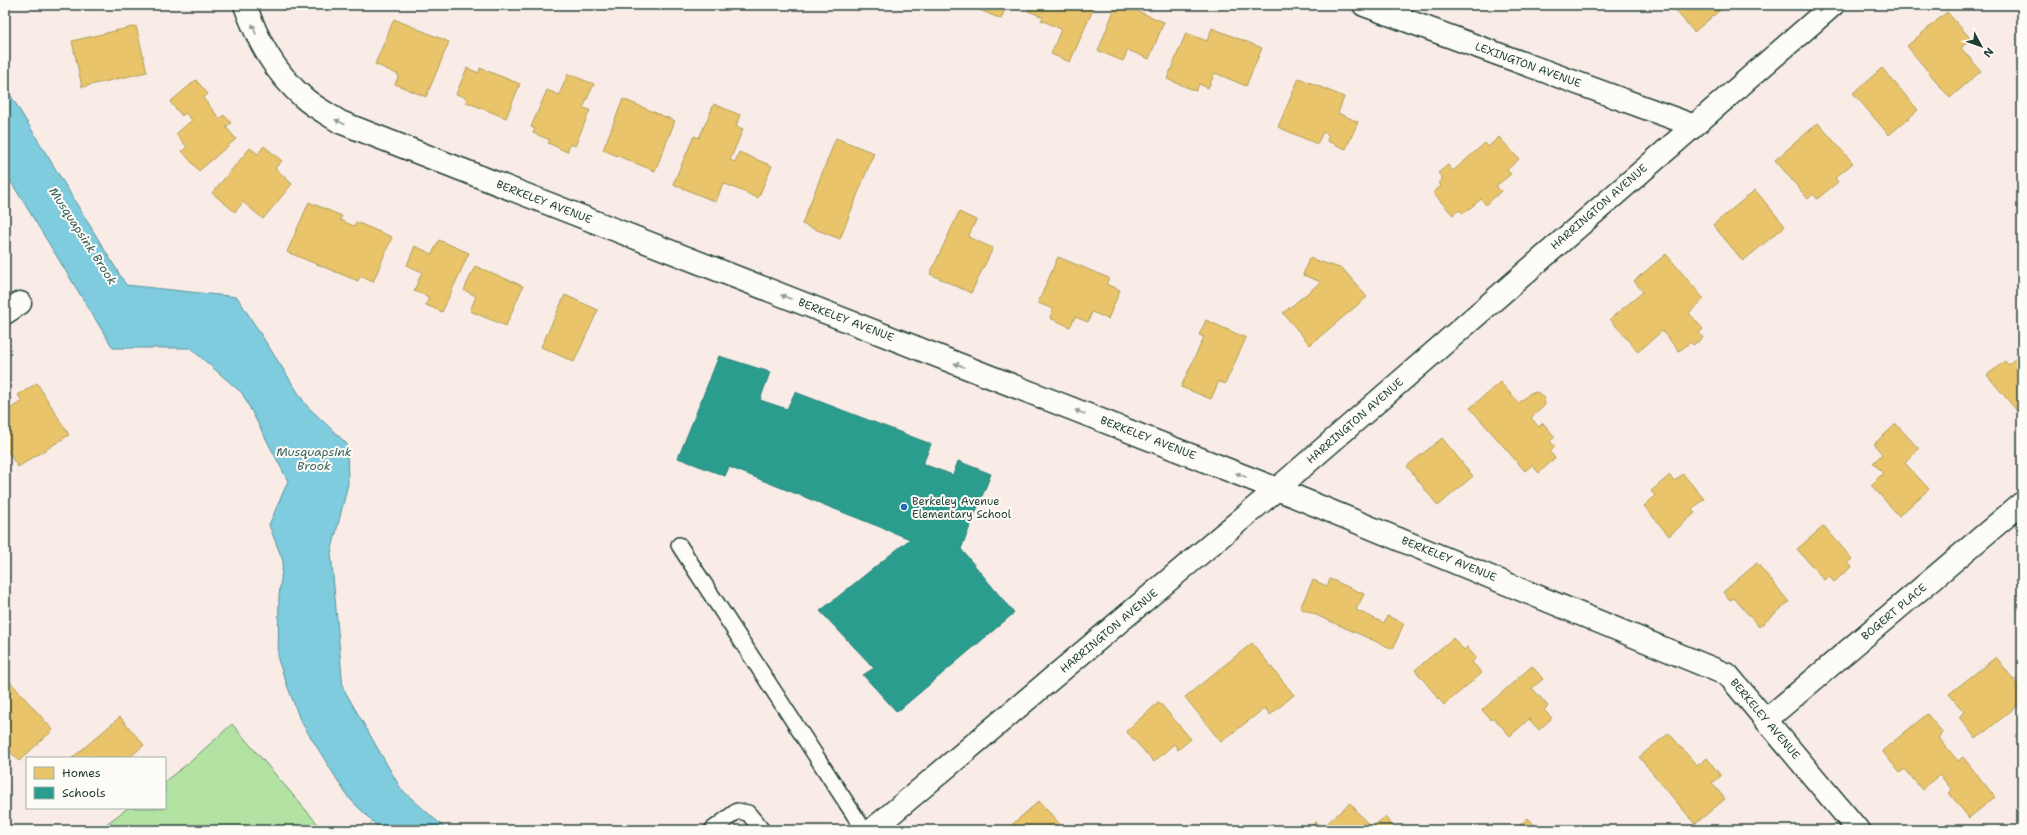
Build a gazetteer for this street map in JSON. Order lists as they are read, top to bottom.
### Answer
{
  "streets": {
    "street": [
      "LEXINGTON AVENUE",
      "BERKELEY AVENUE",
      "HARRINGTON AVENUE",
      "BOGERT PLACE"
    ]
  },
  "crossings": [
    ["LEXINGTON AVENUE", "HARRINGTON AVENUE"],
    ["BERKELEY AVENUE", "HARRINGTON AVENUE"],
    ["BERKELEY AVENUE", "BOGERT PLACE"]
  ],
  "one_way": ["BERKELEY AVENUE"],
  "water": ["Musquapsink Brook"],
  "places": ["Berkeley Avenue Elementary School"],
  "legend": ["Homes", "Schools"],
  "north": "bottom right"
}
